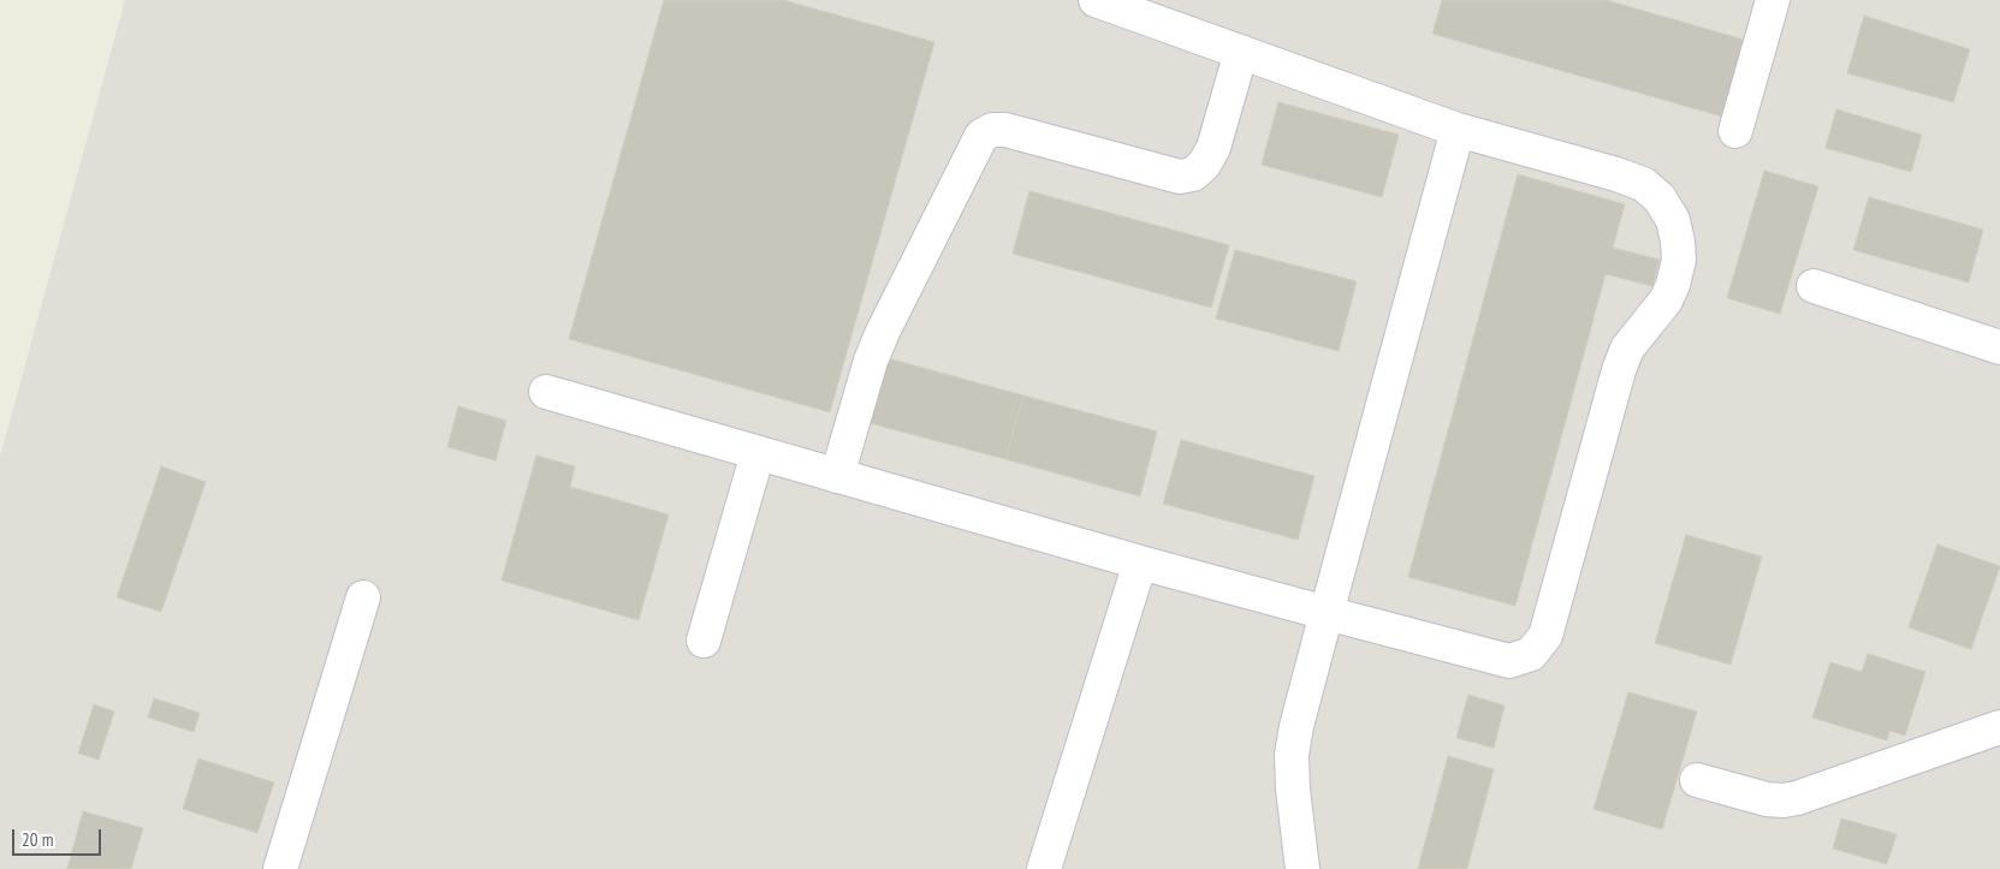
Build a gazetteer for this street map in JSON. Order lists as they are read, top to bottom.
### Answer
{
  "scale_bar": "20 m"
}
